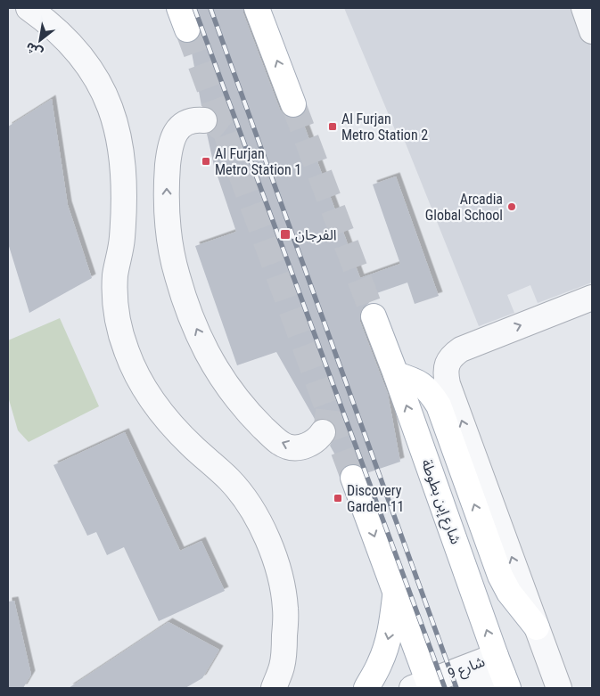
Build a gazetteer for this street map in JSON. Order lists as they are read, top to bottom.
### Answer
{
  "streets": {
    "main road": ["شارع إبن بطوطة"],
    "street": ["شارع 9"]
  },
  "crossings": [
    ["شارع إبن بطوطة", "شارع 9"]
  ],
  "places": {
    "transit": [
      "Al Furjan Metro Station 2",
      "Al Furjan Metro Station 1",
      "الفرجان",
      "Discovery Garden 11"
    ],
    "other": ["Arcadia Global School"]
  },
  "north": "bottom left"
}
